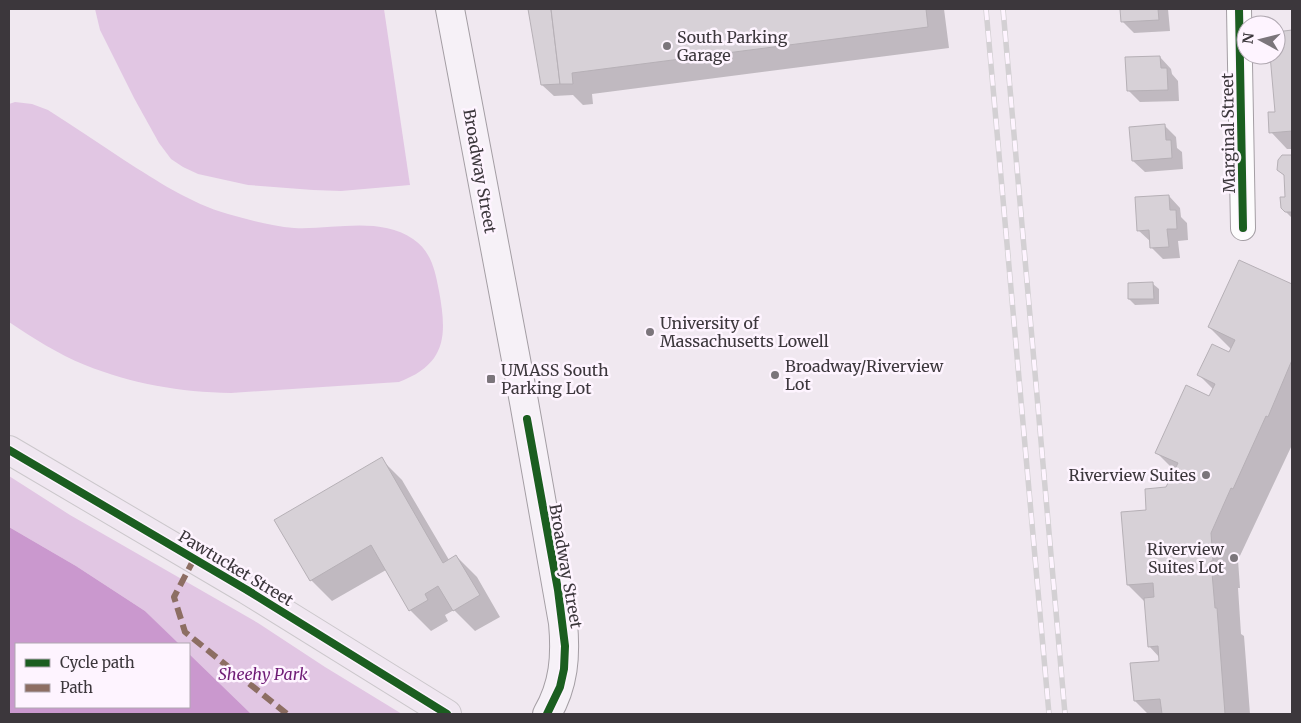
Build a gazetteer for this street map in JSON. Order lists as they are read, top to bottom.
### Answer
{
  "streets": {
    "main road": ["Broadway Street", "Pawtucket Street"],
    "street": ["Marginal Street"]
  },
  "parks": ["Sheehy Park"],
  "places": {
    "other": [
      "South Parking Garage",
      "University of Massachusetts Lowell",
      "Broadway/Riverview Lot",
      "Riverview Suites",
      "Riverview Suites Lot"
    ],
    "transit": ["UMASS South Parking Lot"]
  },
  "legend": ["Cycle path", "Path"],
  "north": "left"
}
